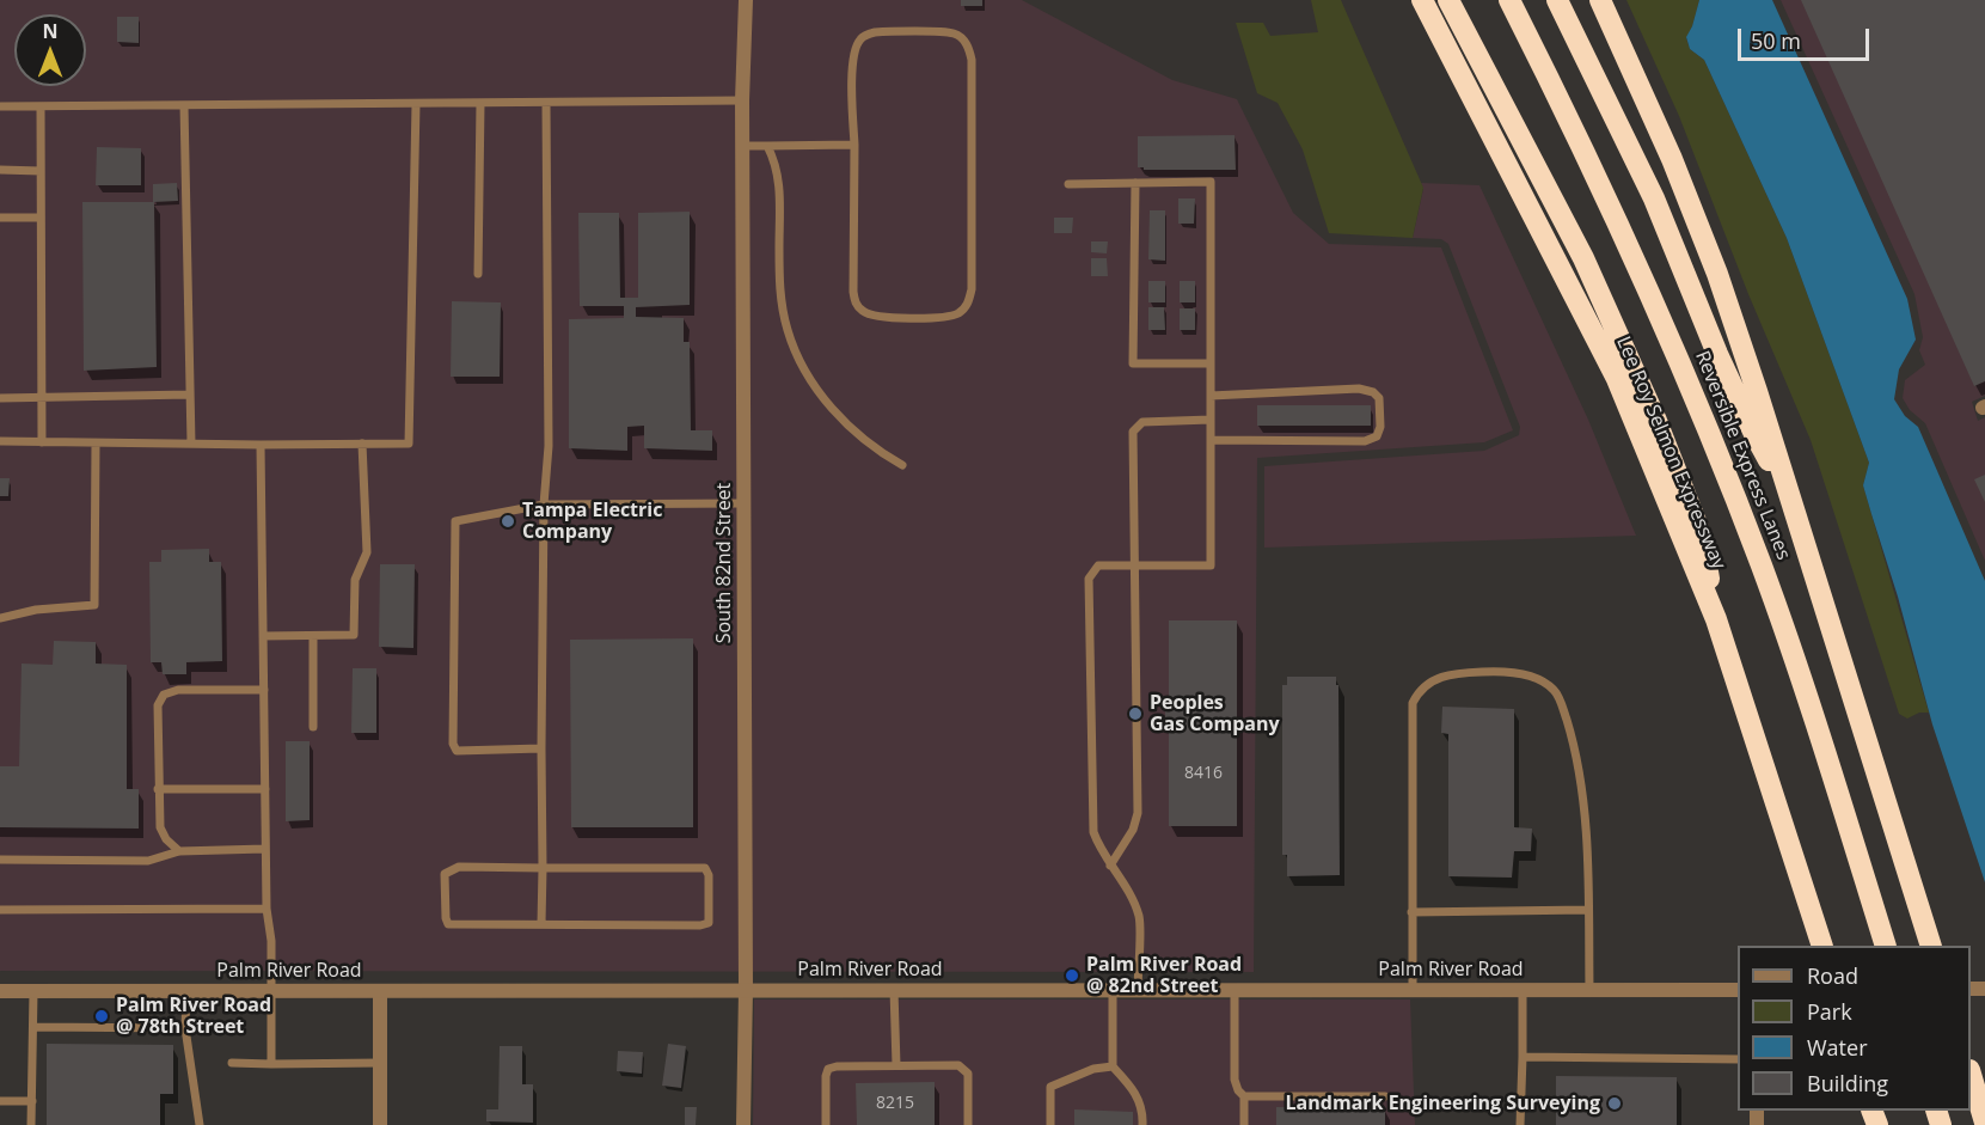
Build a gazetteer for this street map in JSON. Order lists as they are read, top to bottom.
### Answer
{
  "streets": {
    "highway": ["Lee Roy Selmon Expressway", "Reversible Express Lanes"],
    "street": ["South 82nd Street", "Palm River Road"]
  },
  "crossings": [
    ["South 82nd Street", "Palm River Road"]
  ],
  "places": [
    "Tampa Electric Company",
    "Peoples Gas Company",
    "Palm River Road @ 82nd Street",
    "Palm River Road @ 78th Street",
    "Landmark Engineering Surveying"
  ],
  "house_numbers": ["8416", "8215"],
  "legend": [
    "Road",
    "Park",
    "Water",
    "Building"
  ],
  "scale_bar": "50 m",
  "north": "top"
}
